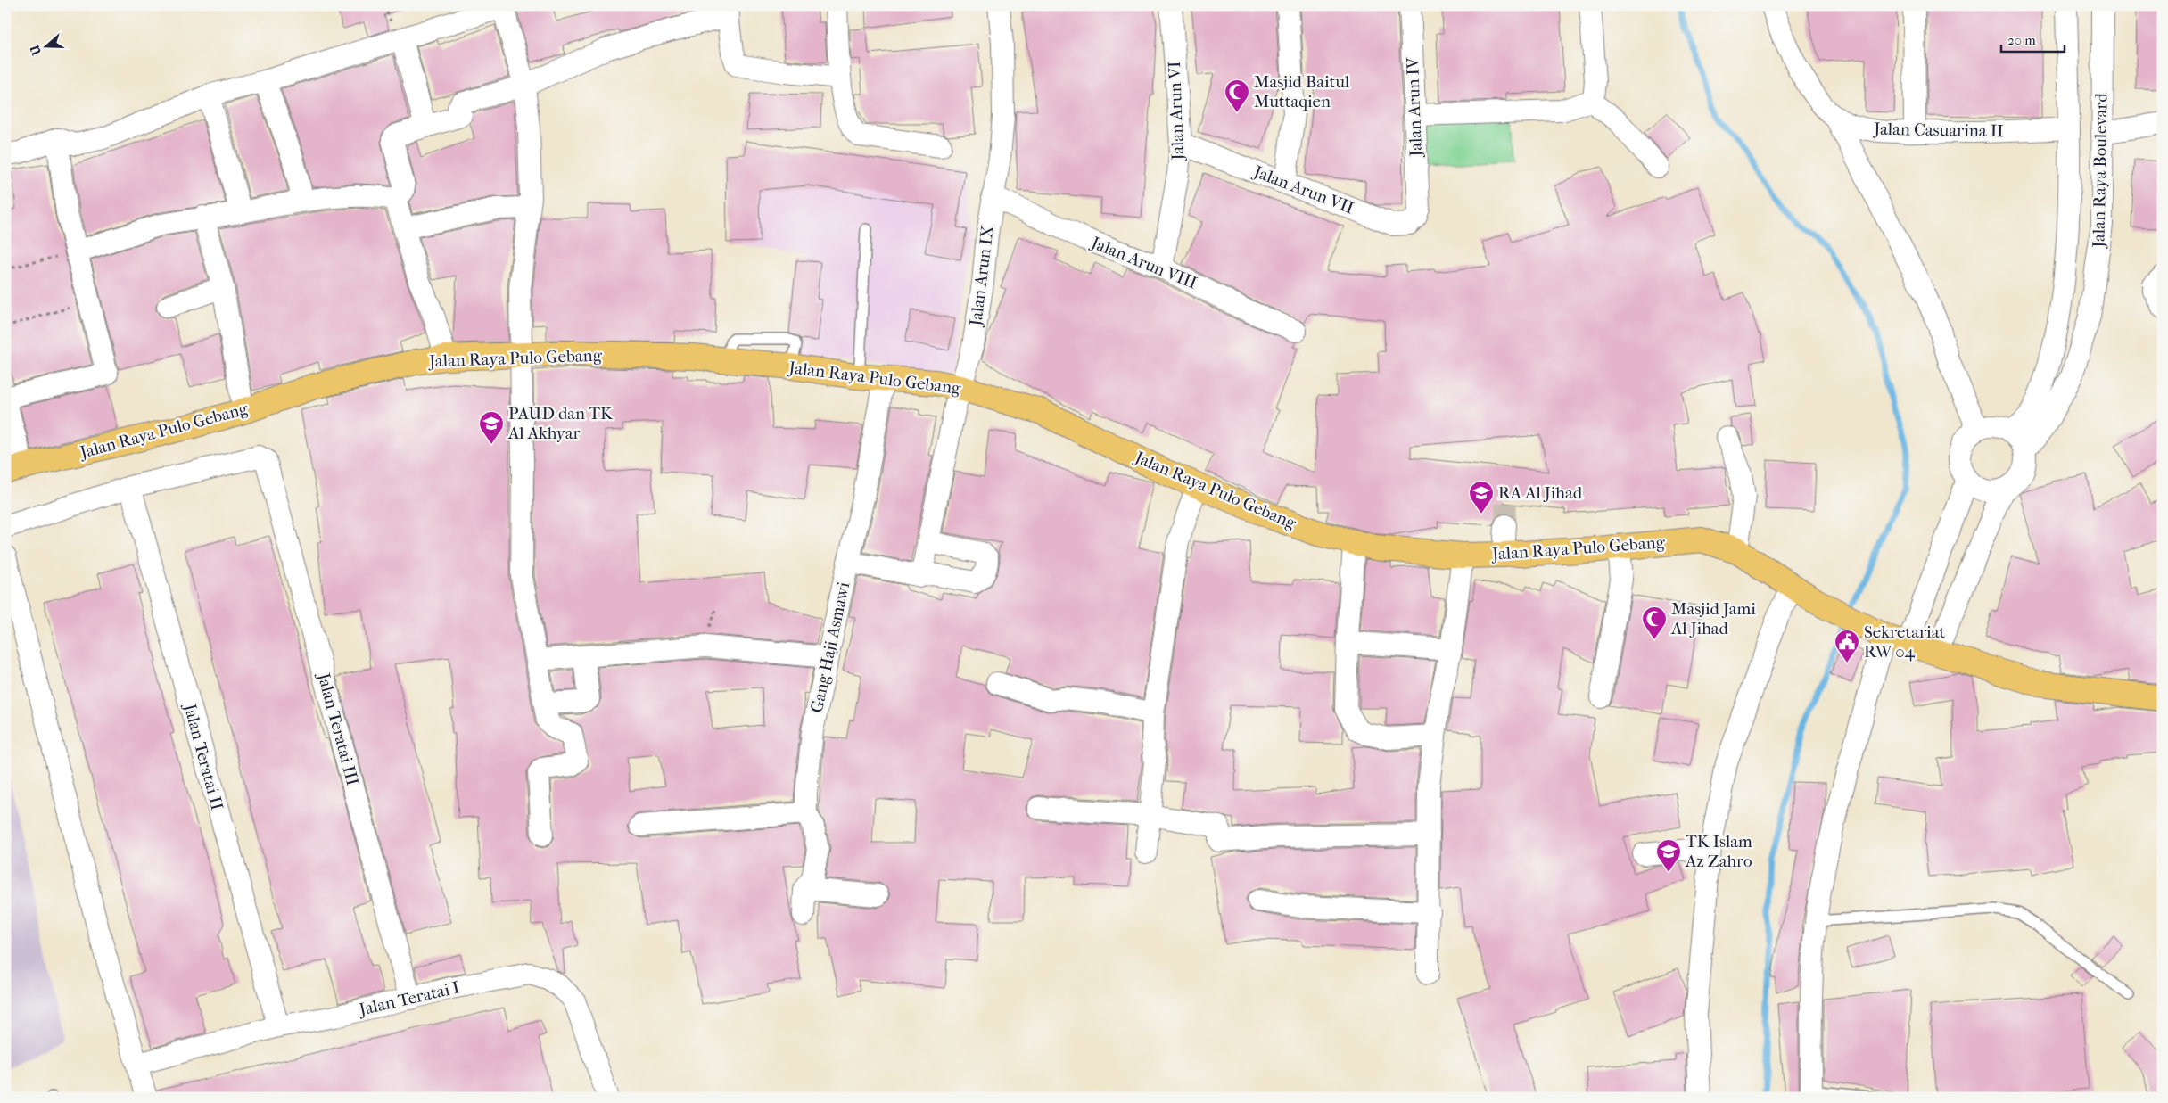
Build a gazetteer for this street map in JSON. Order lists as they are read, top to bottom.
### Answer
{
  "streets": {
    "main road": ["Jalan Raya Pulo Gebang"],
    "street": [
      "Jalan Arun IV",
      "Jalan Arun VI",
      "Jalan Casuarina II",
      "Jalan Raya Boulevard",
      "Jalan Arun VII",
      "Jalan Arun VIII",
      "Jalan Arun IX",
      "Gang Haji Asmawi",
      "Jalan Teratai III",
      "Jalan Teratai II",
      "Jalan Teratai I"
    ]
  },
  "crossings": [
    ["Jalan Arun IV", "Jalan Arun VII"],
    ["Jalan Arun VI", "Jalan Arun VII"],
    ["Jalan Arun VI", "Jalan Arun VIII"],
    ["Jalan Casuarina II", "Jalan Raya Boulevard"],
    ["Jalan Arun VIII", "Jalan Arun IX"],
    ["Jalan Arun IX", "Jalan Raya Pulo Gebang"],
    ["Jalan Raya Pulo Gebang", "Gang Haji Asmawi"],
    ["Jalan Teratai III", "Jalan Teratai II"],
    ["Jalan Teratai III", "Jalan Teratai I"],
    ["Jalan Teratai II", "Jalan Teratai I"]
  ],
  "places": {
    "mosque": ["Masjid Baitul Muttaqien", "Masjid Jami Al Jihad"],
    "school or university": ["PAUD dan TK Al Akhyar", "RA Al Jihad", "TK Islam Az Zahro"],
    "public building": ["Sekretariat RW 04"]
  },
  "scale_bar": "20 m",
  "north": "left"
}
